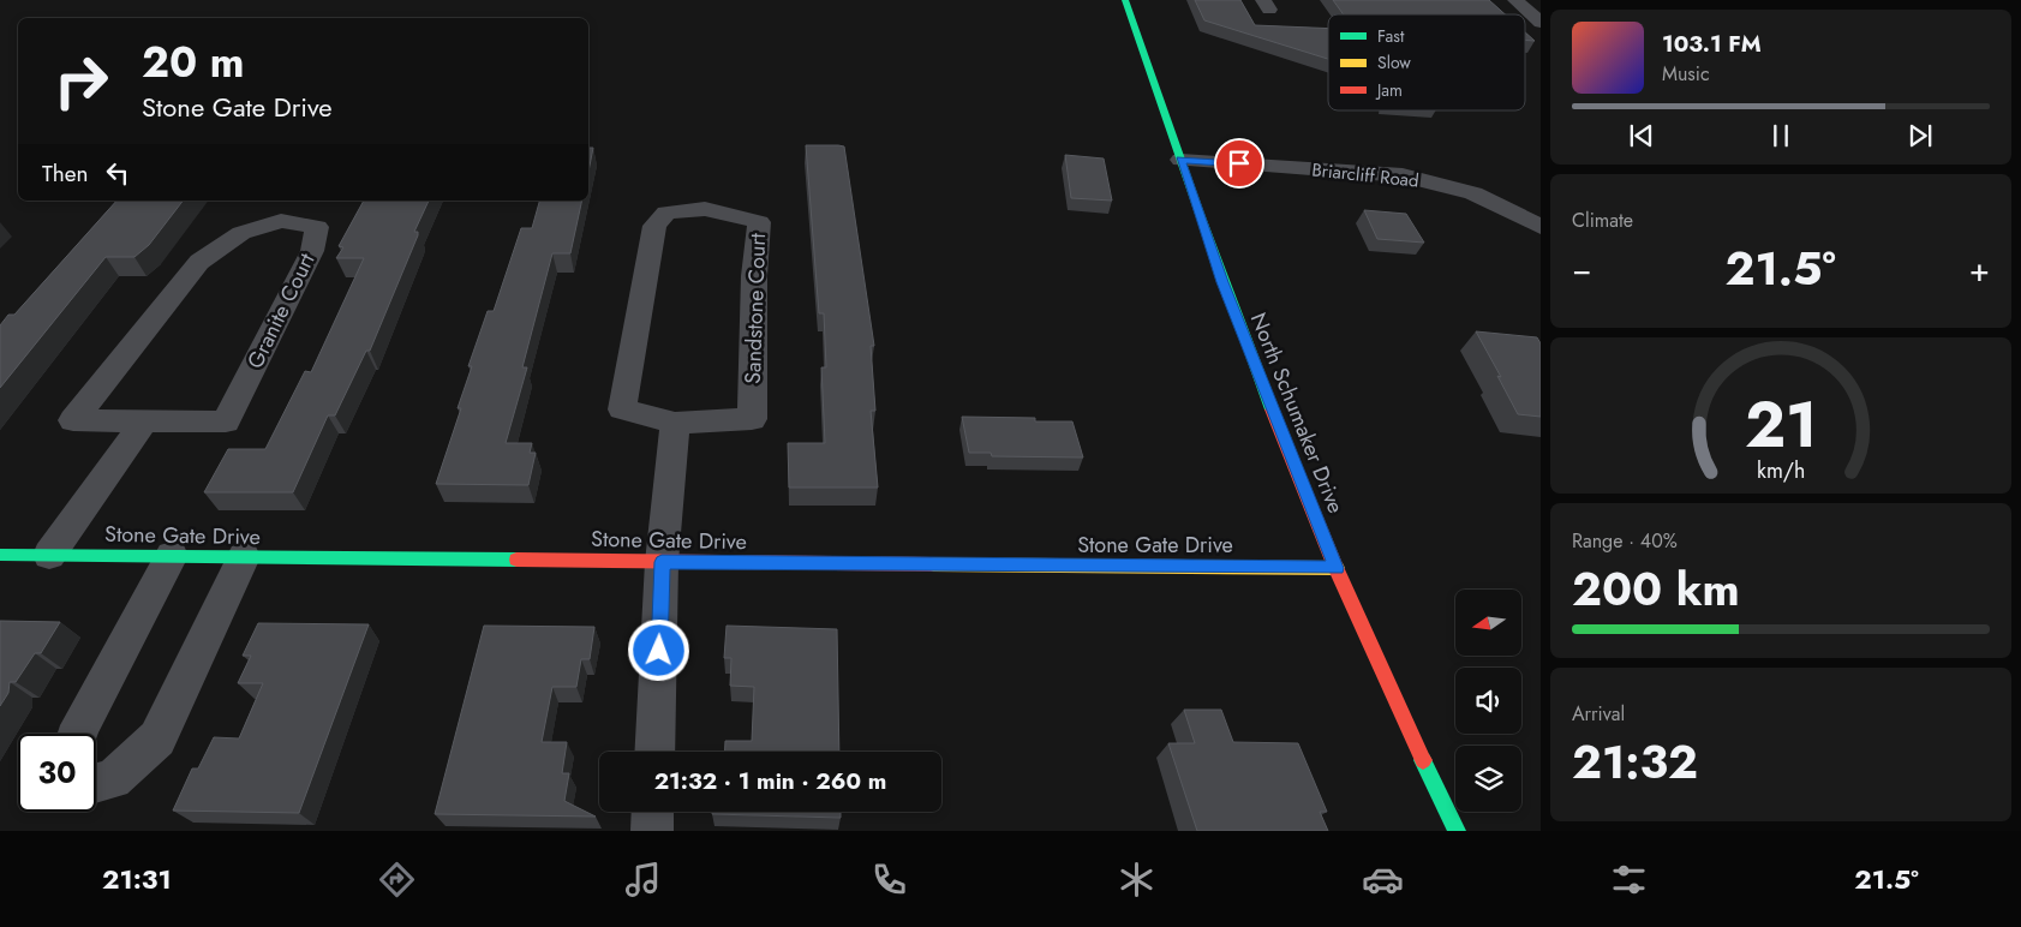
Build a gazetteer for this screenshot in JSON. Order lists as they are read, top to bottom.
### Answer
{
  "streets": {
    "street": [
      "Briarcliff Road",
      "Sandstone Court",
      "Granite Court",
      "North Schumaker Drive",
      "Stone Gate Drive"
    ]
  },
  "crossings": [
    ["Briarcliff Road", "North Schumaker Drive"],
    ["North Schumaker Drive", "Stone Gate Drive"]
  ],
  "legend": ["Fast", "Slow", "Jam"],
  "north": "left",
  "page": {
    "turn": ["20 m", "Stone Gate Drive"],
    "song": ["103.1 FM", "Music"],
    "then": "Then",
    "tile": [
      "Climate",
      ["Range · 40%", "200 km"],
      ["Arrival", "21:32"]
    ],
    "heat": ["−", "21.5°", "+"],
    "limit": "30",
    "trip": "21:32 · 1 min · 260 m",
    "tabs": ["21:31", "21.5°"],
    "gauge": ["21", "km/h"]
  }
}
